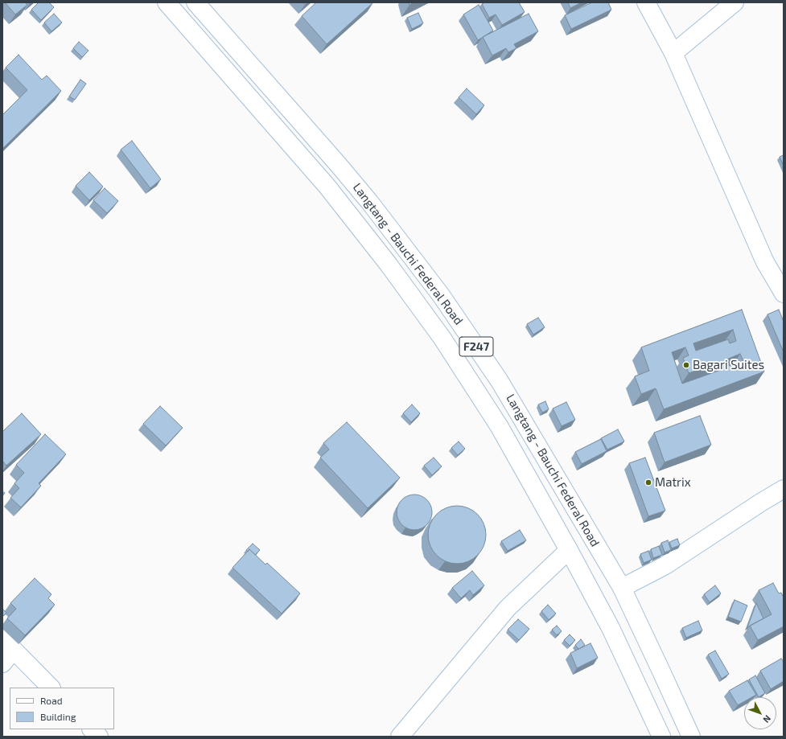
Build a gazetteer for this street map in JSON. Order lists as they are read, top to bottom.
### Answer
{
  "streets": {
    "main road": ["Langtang - Bauchi Federal Road", "F247"]
  },
  "places": ["Bagari Suites", "Matrix"],
  "legend": ["Road", "Building"],
  "north": "bottom right"
}
